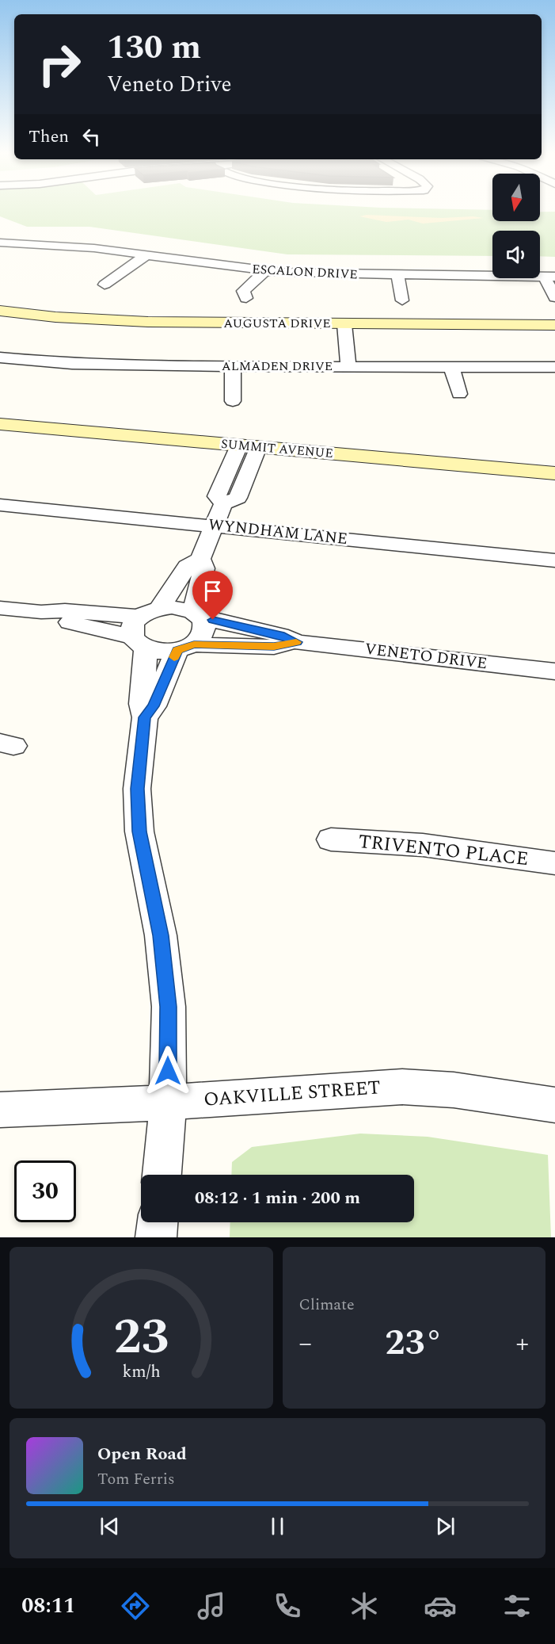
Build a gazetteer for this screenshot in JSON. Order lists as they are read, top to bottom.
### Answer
{
  "streets": {
    "main road": ["AUGUSTA DRIVE", "SUMMIT AVENUE"],
    "street": [
      "ESCALON DRIVE",
      "ALMADEN DRIVE",
      "WYNDHAM LANE",
      "VENETO DRIVE",
      "TRIVENTO PLACE",
      "OAKVILLE STREET"
    ]
  },
  "north": "bottom",
  "page": {
    "turn": ["130 m", "Veneto Drive"],
    "then": "Then",
    "limit": "30",
    "trip": "08:12 · 1 min · 200 m",
    "tile": "Climate",
    "heat": ["−", "23°", "+"],
    "song": ["Open Road", "Tom Ferris"],
    "tabs": "08:11",
    "gauge": ["23", "km/h"]
  }
}
